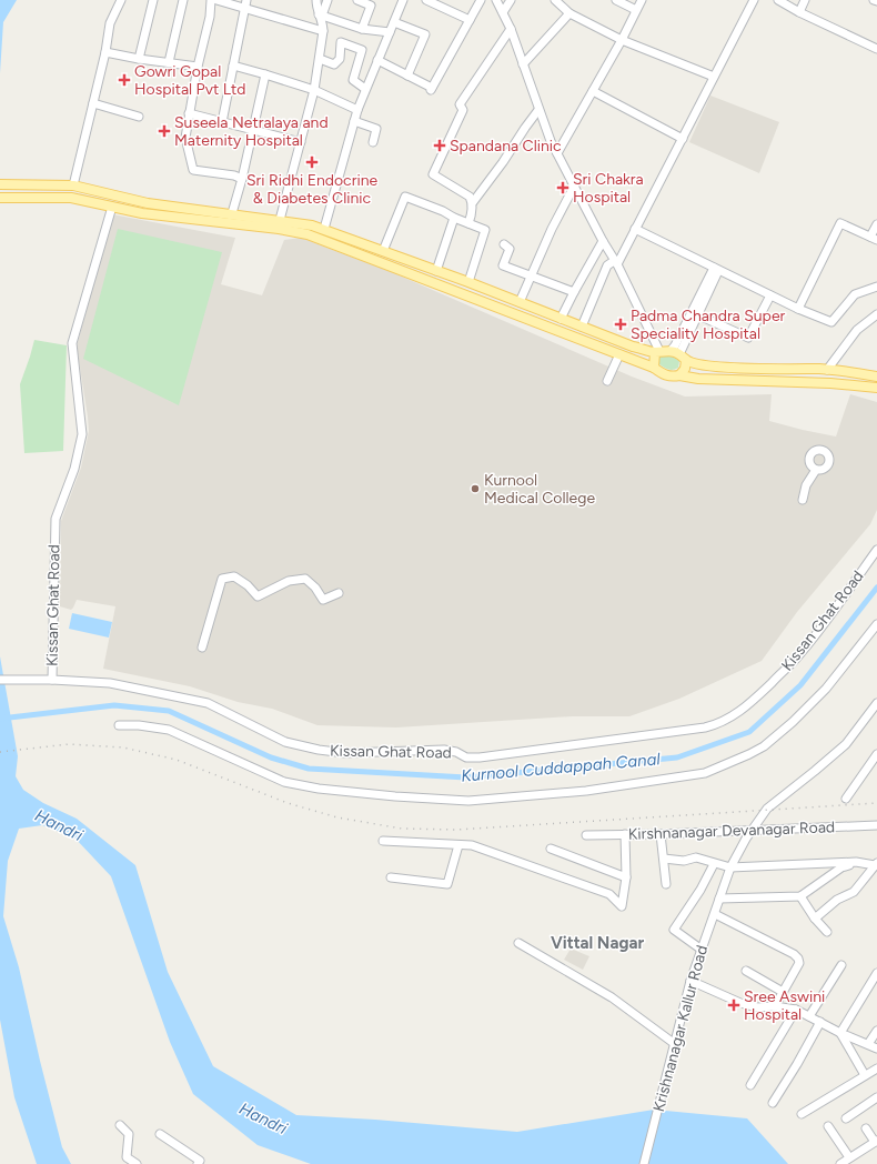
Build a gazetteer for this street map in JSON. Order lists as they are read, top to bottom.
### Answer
{
  "streets": {
    "street": ["Kissan Ghat Road", "Kirshnanagar Devanagar Road", "Krishnanagar Kallur Road"]
  },
  "crossings": [
    ["Kirshnanagar Devanagar Road", "Krishnanagar Kallur Road"]
  ],
  "districts": ["Vittal Nagar"],
  "water": ["Kurnool Cuddappah Canal", "Handri"],
  "places": {
    "health": [
      "Gowri Gopal Hospital Pvt Ltd",
      "Suseela Netralaya and Maternity Hospital",
      "Spandana Clinic",
      "Sri Ridhi Endocrine & Diabetes Clinic",
      "Sri Chakra Hospital",
      "Padma Chandra Super Speciality Hospital",
      "Sree Aswini Hospital"
    ],
    "other": ["Kurnool Medical College"]
  }
}
